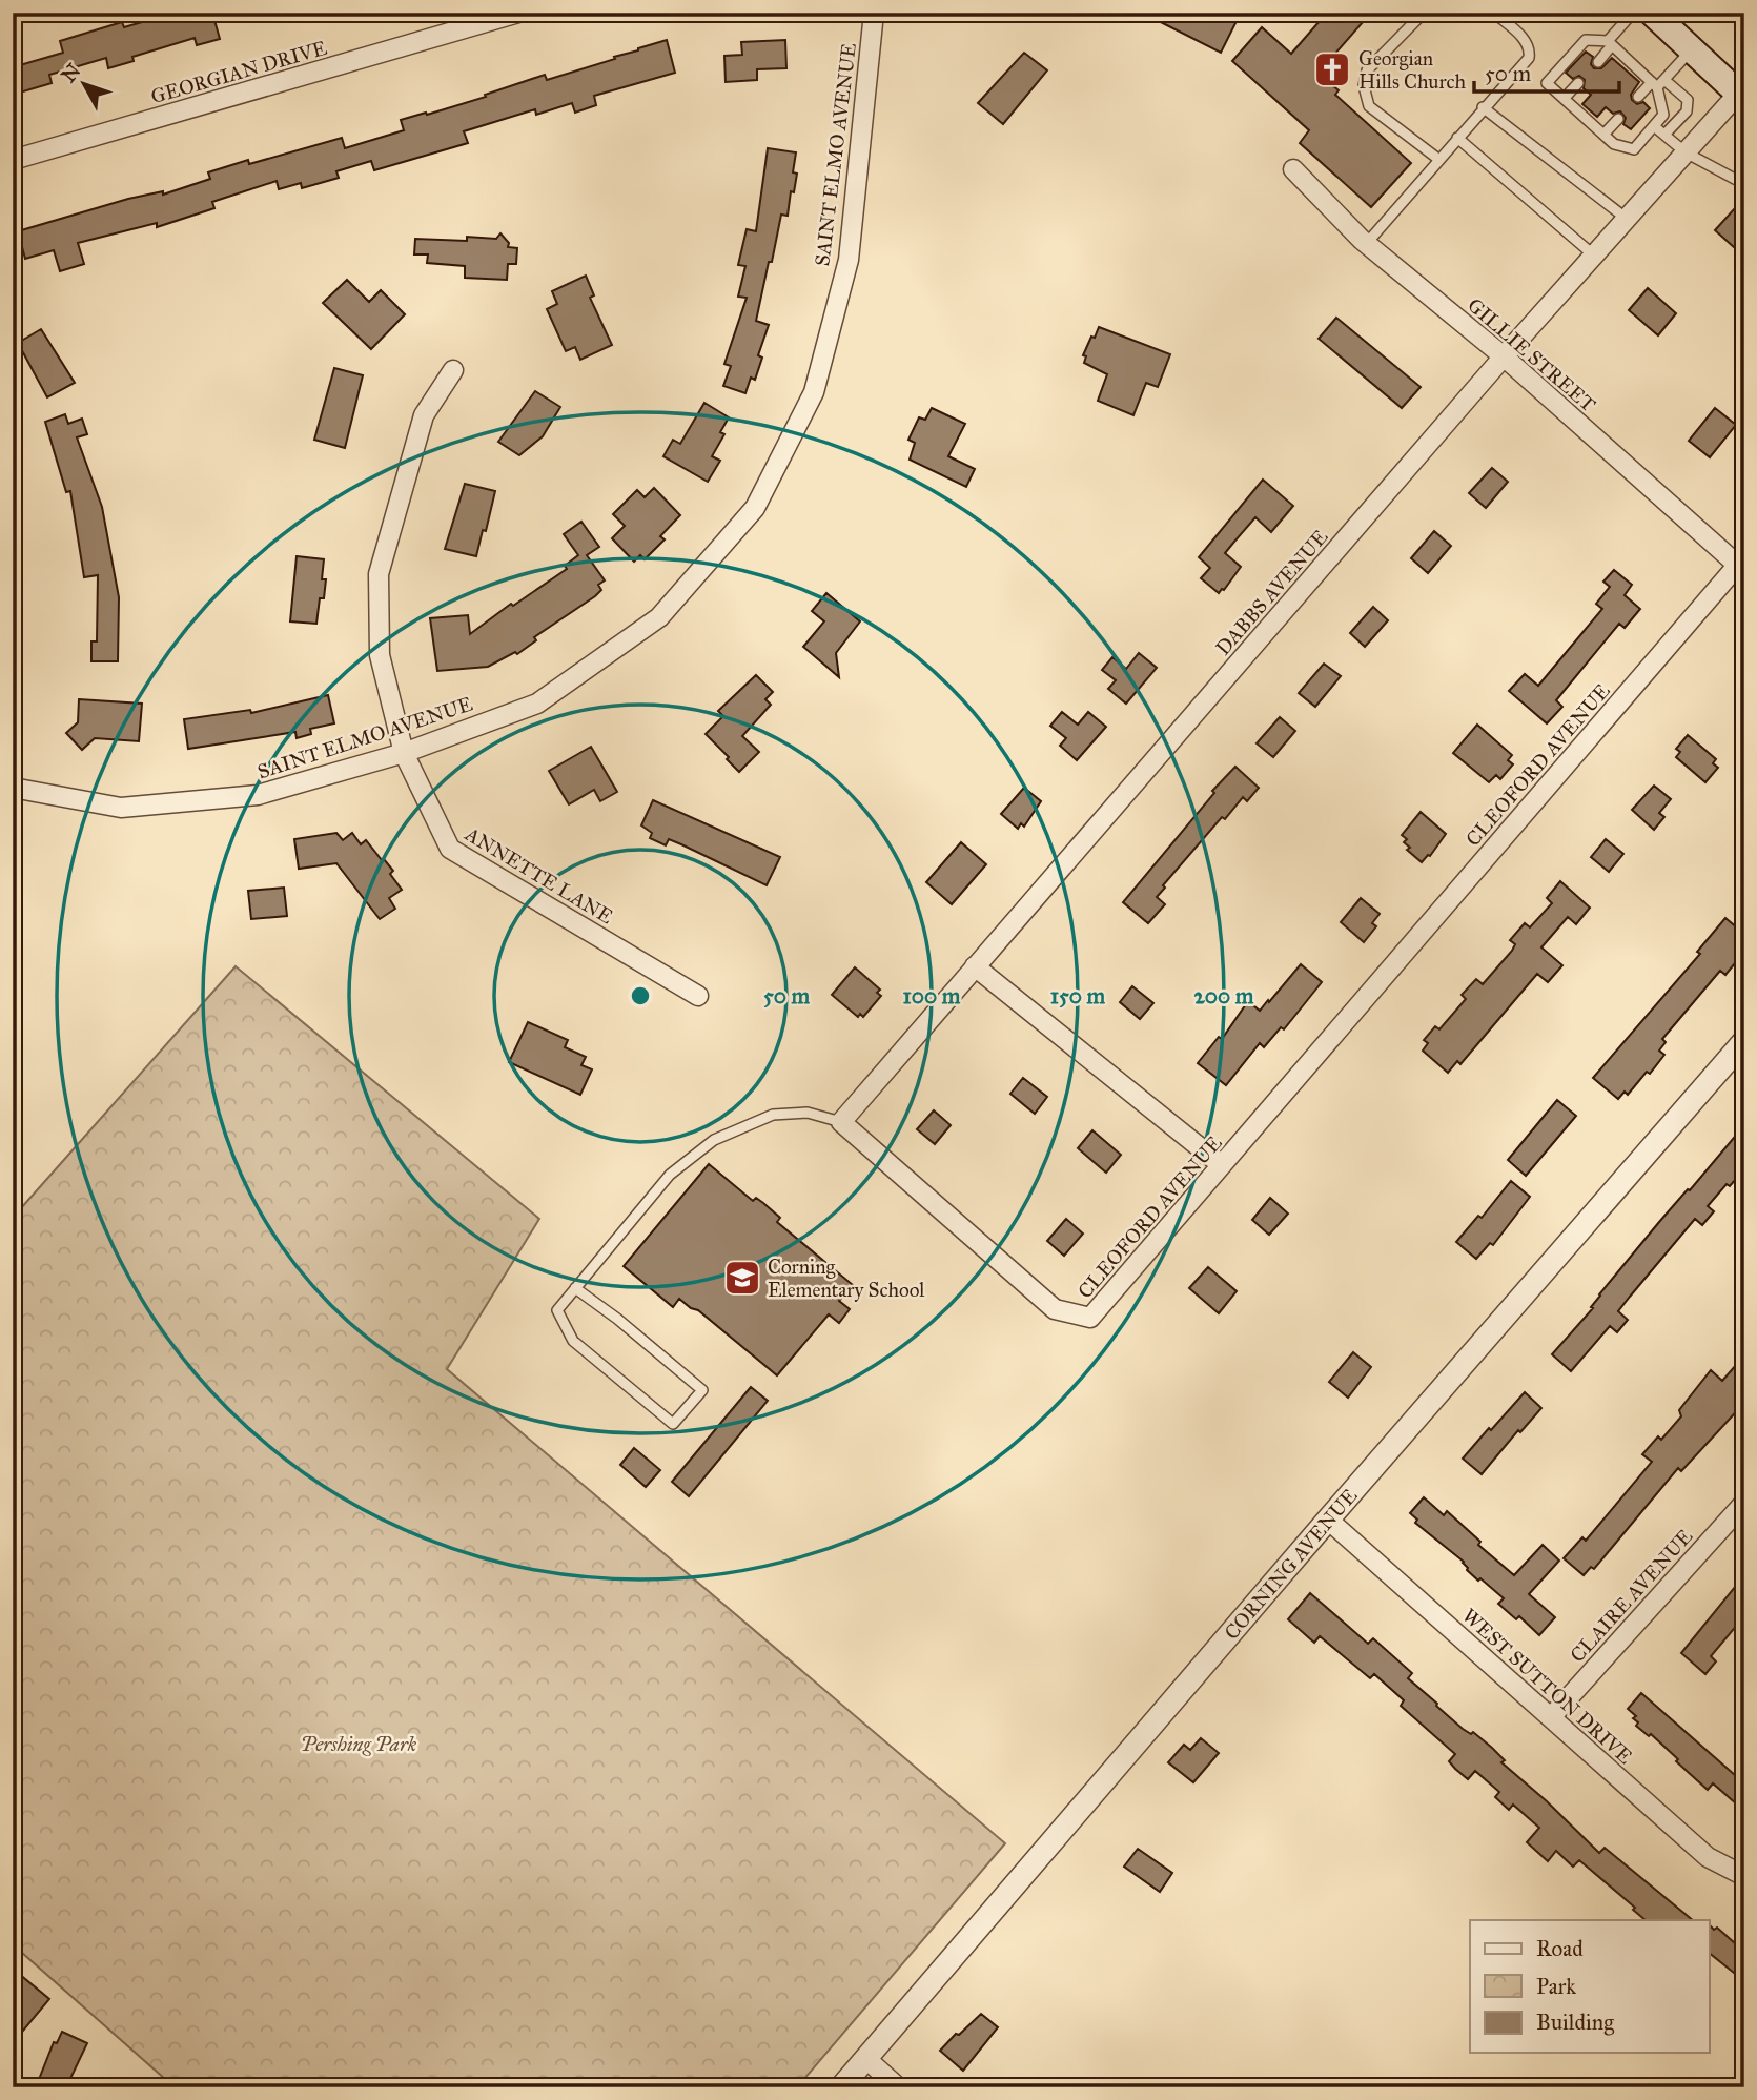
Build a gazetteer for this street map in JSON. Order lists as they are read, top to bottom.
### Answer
{
  "streets": {
    "street": [
      "GEORGIAN DRIVE",
      "SAINT ELMO AVENUE",
      "GILLIE STREET",
      "DABBS AVENUE",
      "CLEOFORD AVENUE",
      "ANNETTE LANE",
      "CORNING AVENUE",
      "CLAIRE AVENUE",
      "WEST SUTTON DRIVE"
    ]
  },
  "crossings": [
    ["SAINT ELMO AVENUE", "ANNETTE LANE"],
    ["GILLIE STREET", "DABBS AVENUE"],
    ["GILLIE STREET", "CLEOFORD AVENUE"],
    ["DABBS AVENUE", "CLEOFORD AVENUE"],
    ["CORNING AVENUE", "WEST SUTTON DRIVE"],
    ["CLAIRE AVENUE", "WEST SUTTON DRIVE"]
  ],
  "parks": ["Pershing Park"],
  "places": {
    "church": ["Georgian Hills Church"],
    "school or university": ["Corning Elementary School"]
  },
  "legend": ["Road", "Park", "Building"],
  "scale_bar": "50 m",
  "north": "top left",
  "rings": [
    "50 m",
    "100 m",
    "150 m",
    "200 m"
  ]
}
